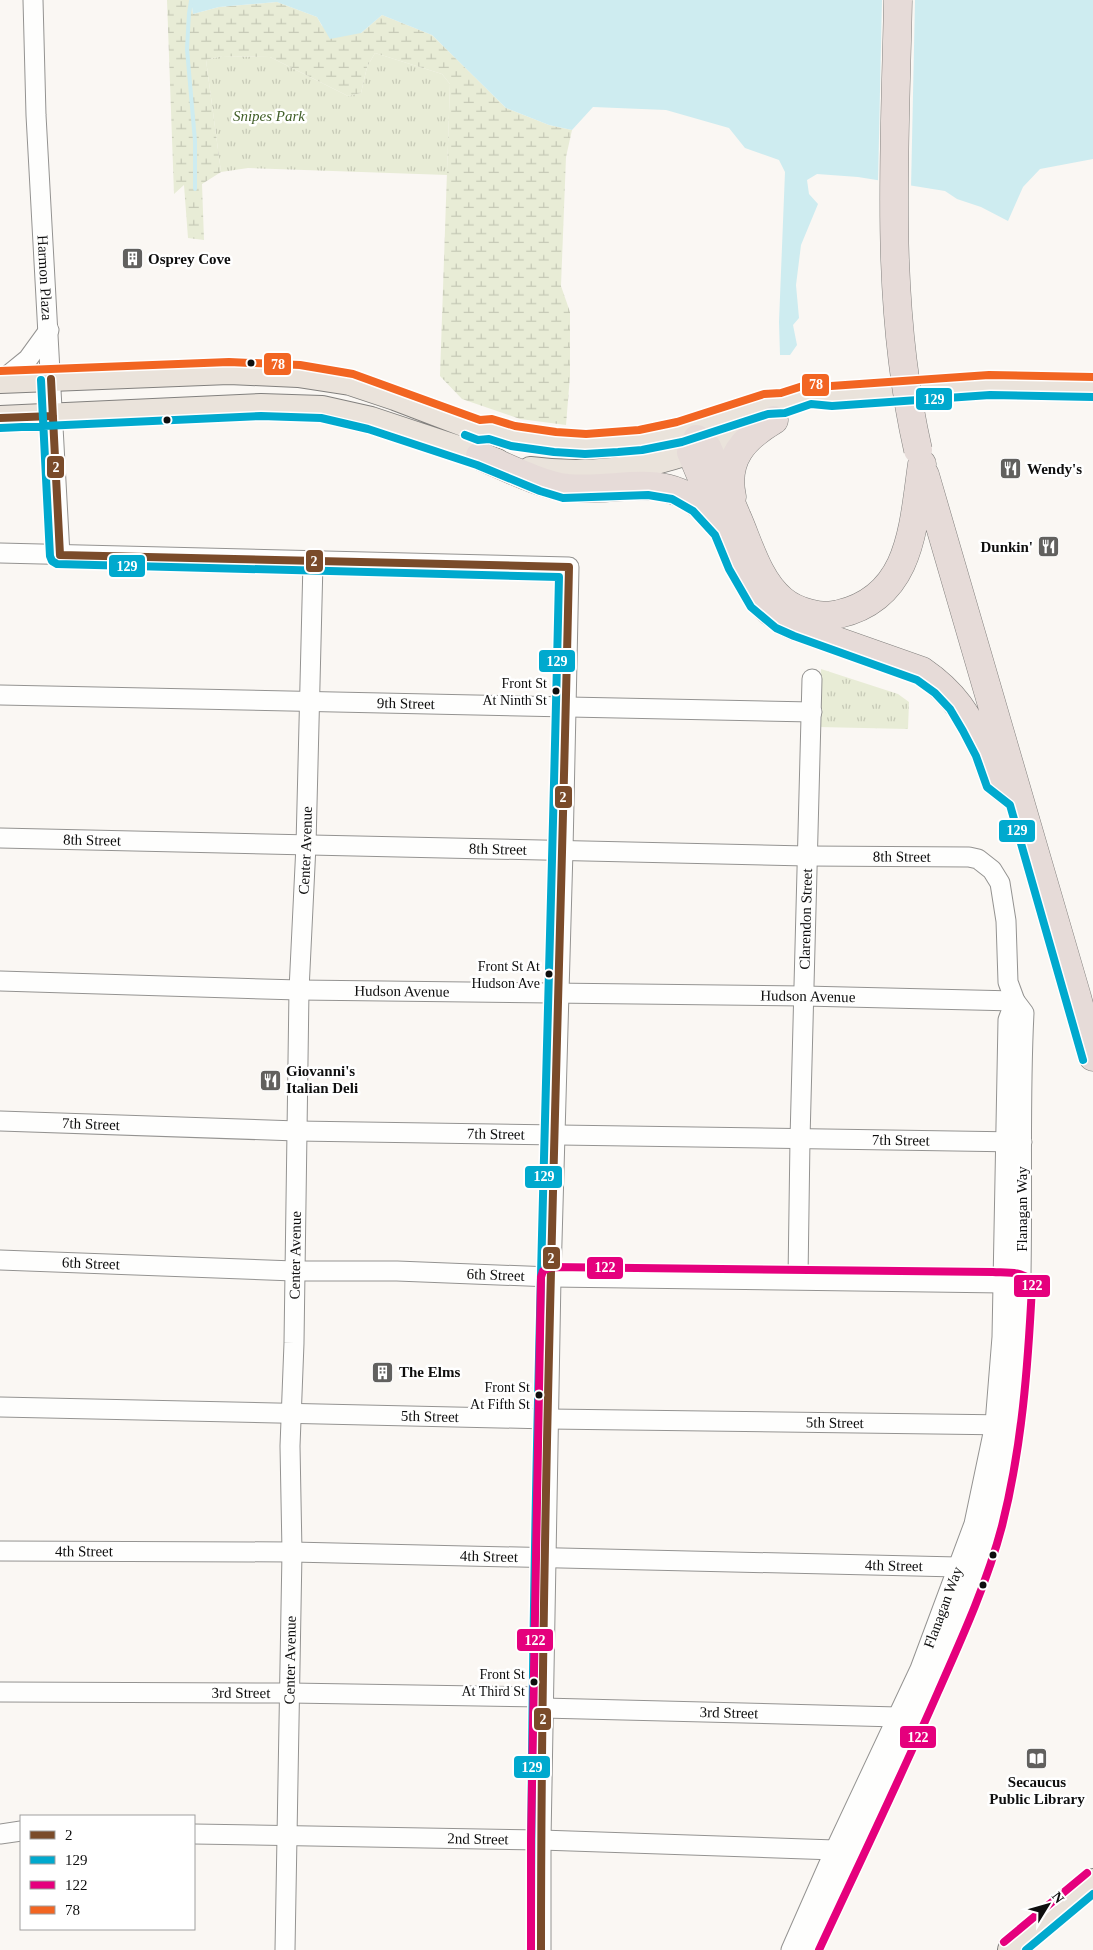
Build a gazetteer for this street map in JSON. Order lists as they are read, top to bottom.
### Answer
{
  "streets": {
    "street": [
      "Harmon Plaza",
      "9th Street",
      "8th Street",
      "Center Avenue",
      "Clarendon Street",
      "Hudson Avenue",
      "7th Street",
      "Flanagan Way",
      "6th Street",
      "5th Street",
      "4th Street",
      "3rd Street",
      "2nd Street"
    ]
  },
  "crossings": [
    ["9th Street", "Center Avenue"],
    ["9th Street", "Clarendon Street"],
    ["8th Street", "Center Avenue"],
    ["8th Street", "Clarendon Street"],
    ["8th Street", "Hudson Avenue"],
    ["8th Street", "Flanagan Way"],
    ["Center Avenue", "Hudson Avenue"],
    ["Center Avenue", "7th Street"],
    ["Center Avenue", "6th Street"],
    ["Center Avenue", "5th Street"],
    ["Center Avenue", "4th Street"],
    ["Center Avenue", "3rd Street"],
    ["Center Avenue", "2nd Street"],
    ["Clarendon Street", "Hudson Avenue"],
    ["Clarendon Street", "7th Street"],
    ["Clarendon Street", "6th Street"],
    ["Hudson Avenue", "Flanagan Way"],
    ["7th Street", "Flanagan Way"],
    ["Flanagan Way", "6th Street"],
    ["Flanagan Way", "5th Street"],
    ["Flanagan Way", "4th Street"],
    ["Flanagan Way", "3rd Street"],
    ["Flanagan Way", "2nd Street"]
  ],
  "parks": ["Snipes Park"],
  "places": {
    "building": ["Osprey Cove", "The Elms"],
    "restaurant": ["Wendy's", "Dunkin'", "Giovanni's Italian Deli"],
    "other": [
      "Front St At Ninth St",
      "Front St At Hudson Ave",
      "Front St At Fifth St",
      "Front St At Third St"
    ],
    "library": ["Secaucus Public Library"]
  },
  "lines": [
    "transit line 78",
    "transit line 2",
    "transit line 129",
    "transit line 122"
  ],
  "legend": [
    "2",
    "129",
    "122",
    "78"
  ],
  "north": "top right"
}
